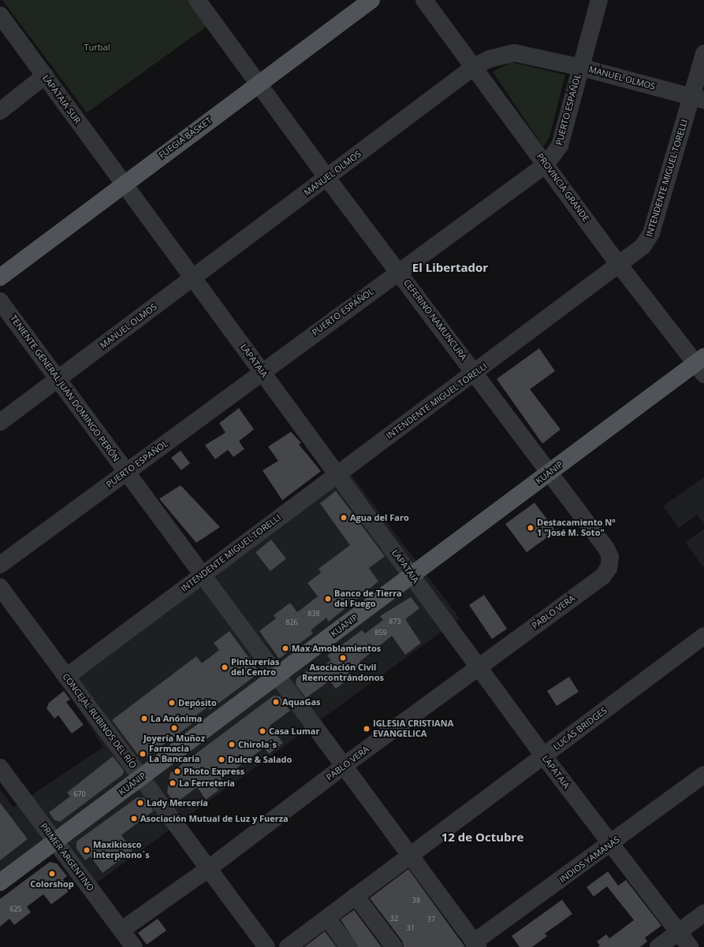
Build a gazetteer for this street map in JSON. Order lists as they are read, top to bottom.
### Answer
{
  "streets": {
    "main road": ["FUEGIA BASKET", "KUANIP"],
    "street": [
      "MANUEL OLMOS",
      "LAPATAIA SUR",
      "PUERTO ESPAÑOL",
      "INTENDENTE MIGUEL TORELLI",
      "PROVINCIA GRANDE",
      "CEFERINO NAMUNCURA",
      "LAPATAIA",
      "TENIENTE GENERAL JUAN DOMINGO PERÓN",
      "PABLO VERA",
      "CONCEJAL RUBINOS DEL RÍO",
      "LUCAS BRIDGES",
      "PRIMER ARGENTINO",
      "INDIOS YAMANAS"
    ]
  },
  "crossings": [
    ["MANUEL OLMOS", "PUERTO ESPAÑOL"],
    ["MANUEL OLMOS", "INTENDENTE MIGUEL TORELLI"],
    ["MANUEL OLMOS", "PROVINCIA GRANDE"],
    ["MANUEL OLMOS", "CEFERINO NAMUNCURA"],
    ["MANUEL OLMOS", "LAPATAIA"],
    ["MANUEL OLMOS", "TENIENTE GENERAL JUAN DOMINGO PERÓN"],
    ["LAPATAIA SUR", "FUEGIA BASKET"],
    ["LAPATAIA SUR", "LAPATAIA"],
    ["PUERTO ESPAÑOL", "PROVINCIA GRANDE"],
    ["PUERTO ESPAÑOL", "CEFERINO NAMUNCURA"],
    ["PUERTO ESPAÑOL", "LAPATAIA"],
    ["PUERTO ESPAÑOL", "TENIENTE GENERAL JUAN DOMINGO PERÓN"],
    ["FUEGIA BASKET", "CEFERINO NAMUNCURA"],
    ["FUEGIA BASKET", "LAPATAIA"],
    ["INTENDENTE MIGUEL TORELLI", "PROVINCIA GRANDE"],
    ["INTENDENTE MIGUEL TORELLI", "CEFERINO NAMUNCURA"],
    ["INTENDENTE MIGUEL TORELLI", "LAPATAIA"],
    ["INTENDENTE MIGUEL TORELLI", "TENIENTE GENERAL JUAN DOMINGO PERÓN"],
    ["INTENDENTE MIGUEL TORELLI", "CONCEJAL RUBINOS DEL RÍO"],
    ["PROVINCIA GRANDE", "KUANIP"],
    ["CEFERINO NAMUNCURA", "KUANIP"],
    ["CEFERINO NAMUNCURA", "PABLO VERA"],
    ["LAPATAIA", "KUANIP"],
    ["LAPATAIA", "PABLO VERA"],
    ["LAPATAIA", "LUCAS BRIDGES"],
    ["LAPATAIA", "INDIOS YAMANAS"],
    ["TENIENTE GENERAL JUAN DOMINGO PERÓN", "KUANIP"],
    ["TENIENTE GENERAL JUAN DOMINGO PERÓN", "PABLO VERA"],
    ["TENIENTE GENERAL JUAN DOMINGO PERÓN", "LUCAS BRIDGES"],
    ["TENIENTE GENERAL JUAN DOMINGO PERÓN", "INDIOS YAMANAS"],
    ["KUANIP", "CONCEJAL RUBINOS DEL RÍO"],
    ["KUANIP", "PRIMER ARGENTINO"],
    ["PABLO VERA", "CONCEJAL RUBINOS DEL RÍO"],
    ["PABLO VERA", "PRIMER ARGENTINO"]
  ],
  "districts": ["El Libertador", "12 de Octubre"],
  "parks": ["Turbal"],
  "places": [
    "Agua del Faro",
    "Destacamiento N° 1 \"José M. Soto\"",
    "Banco de Tierra del Fuego",
    "Max Amoblamientos",
    "Asociación Civil Reencontrándonos",
    "Pinturerías del Centro",
    "AquaGas",
    "Depósito",
    "La Anónima",
    "Joyería Muñoz",
    "IGLESIA CRISTIANA EVANGELICA",
    "Casa Lumar",
    "Chirola´s",
    "Farmacia La Bancaria",
    "Dulce & Salado",
    "Photo Express",
    "La Ferretería",
    "Lady Mercería",
    "Asociación Mutual de Luz y Fuerza",
    "Maxikiosco Interphono´s",
    "Colorshop"
  ],
  "house_numbers": [
    "838",
    "873",
    "826",
    "859",
    "670",
    "38",
    "625",
    "32",
    "37",
    "31"
  ]
}
